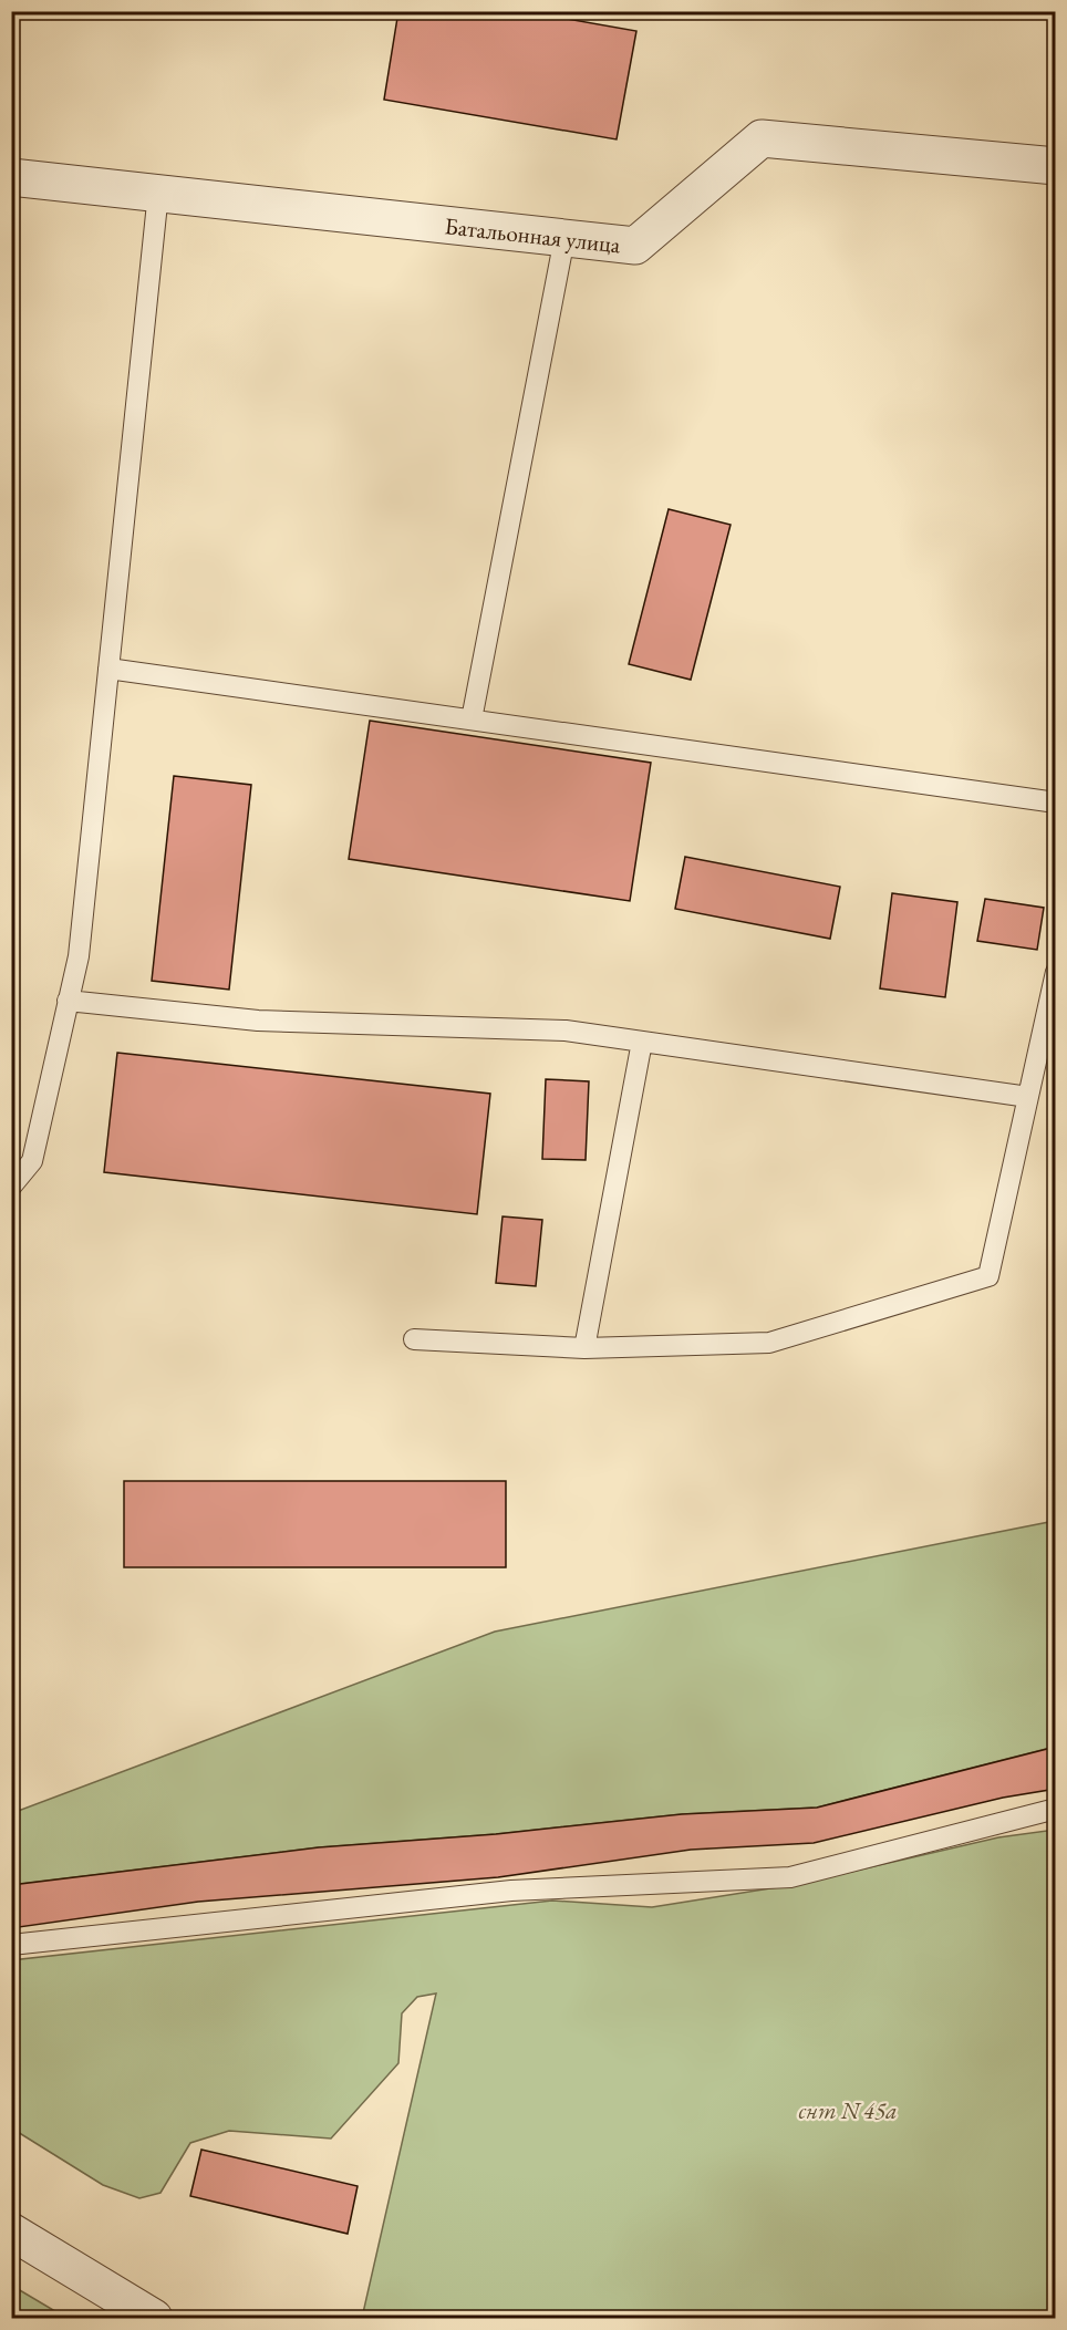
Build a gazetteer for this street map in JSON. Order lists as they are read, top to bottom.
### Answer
{
  "streets": {
    "street": ["Батальонная улица"]
  },
  "parks": ["снт N 45а"]
}
